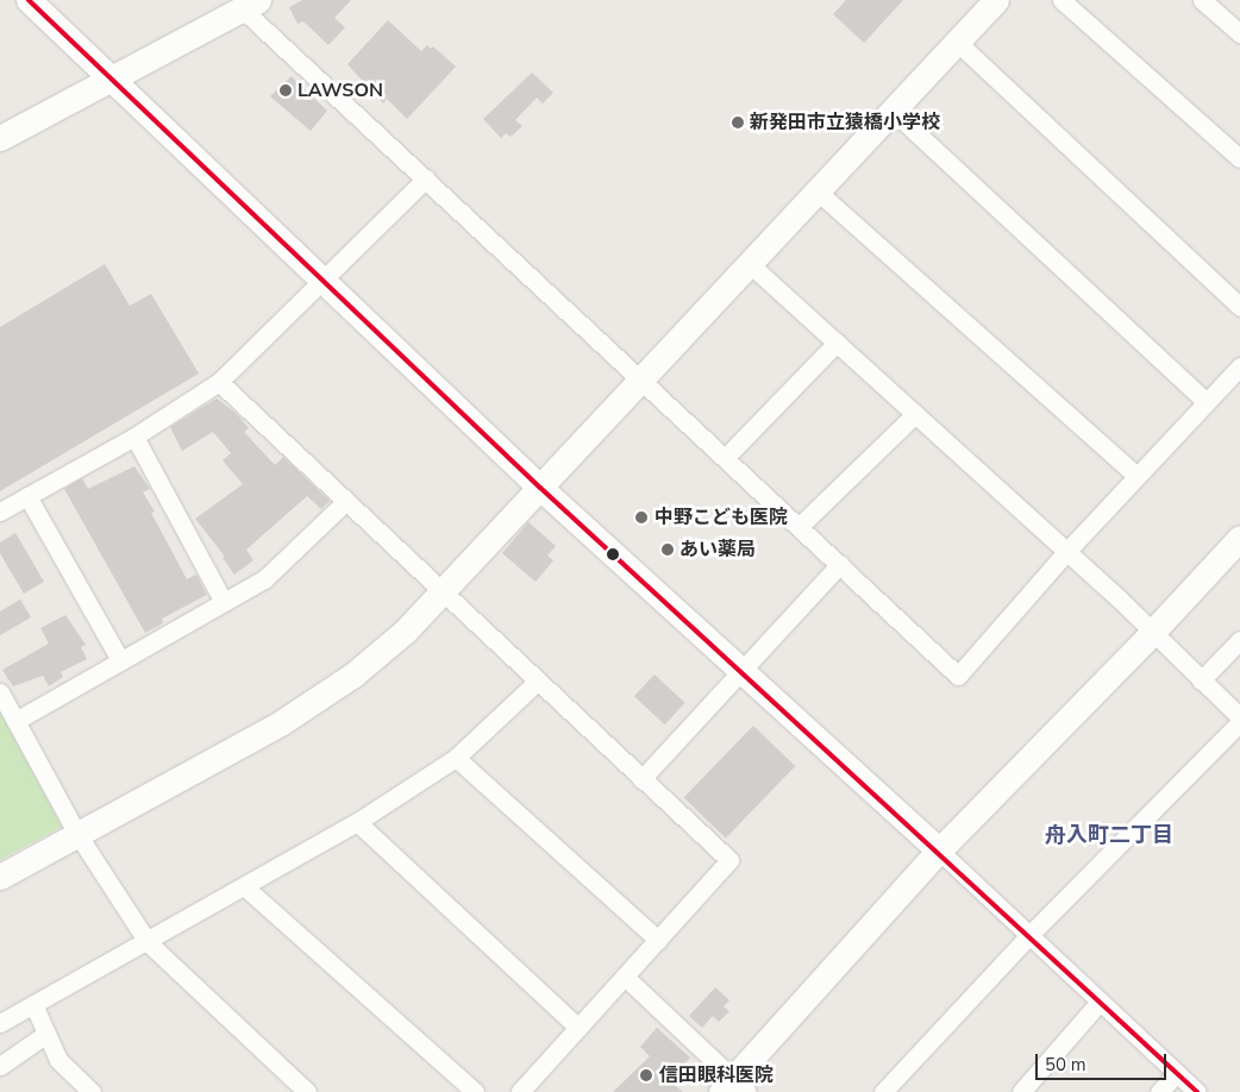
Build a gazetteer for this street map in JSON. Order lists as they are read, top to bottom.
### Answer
{
  "districts": ["舟入町二丁目"],
  "places": [
    "LAWSON",
    "新発田市立猿橋小学校",
    "中野こども医院",
    "あい薬局",
    "信田眼科医院"
  ],
  "scale_bar": "50 m"
}
